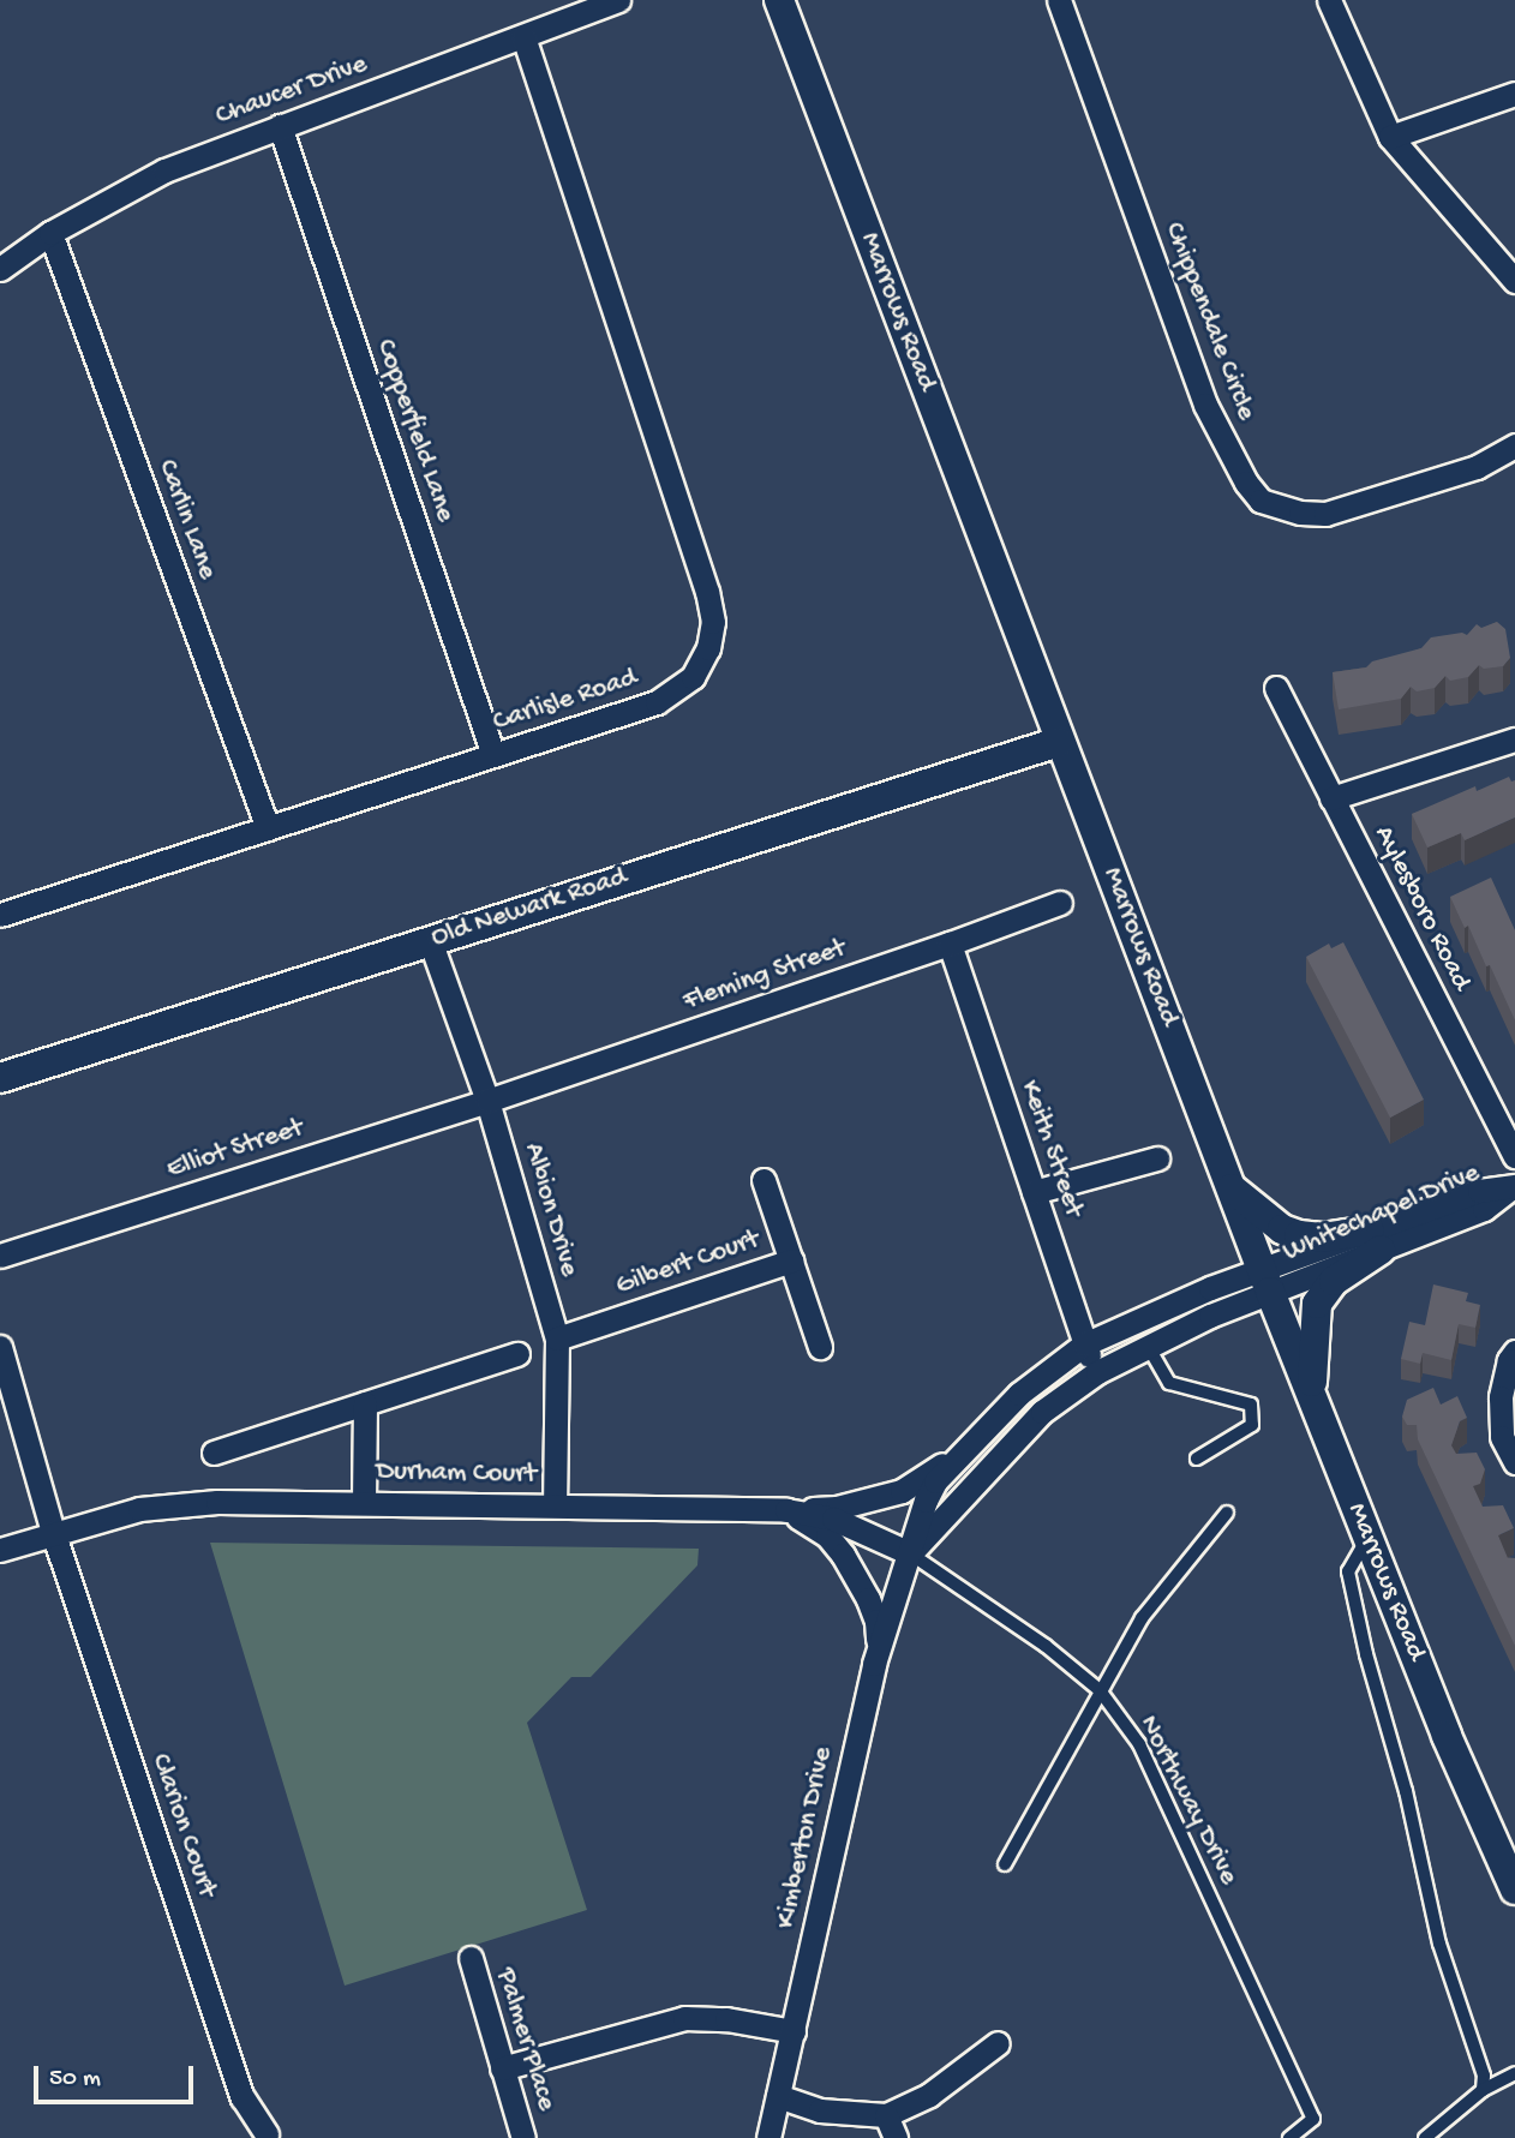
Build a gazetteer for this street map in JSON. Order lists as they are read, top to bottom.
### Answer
{
  "streets": {
    "street": [
      "Chaucer Drive",
      "Marrows Road",
      "Chippendale Circle",
      "Copperfield Lane",
      "Carlin Lane",
      "Carlisle Road",
      "Old Newark Road",
      "Aylesboro Road",
      "Fleming Street",
      "Keith Street",
      "Elliot Street",
      "Albion Drive",
      "Whitechapel Drive",
      "Gilbert Court",
      "Durham Court",
      "Clarion Court",
      "Kimberton Drive",
      "Palmer Place"
    ],
    "lane": ["Northway Drive"]
  },
  "crossings": [
    ["Chaucer Drive", "Copperfield Lane"],
    ["Chaucer Drive", "Carlin Lane"],
    ["Chaucer Drive", "Carlisle Road"],
    ["Marrows Road", "Old Newark Road"],
    ["Marrows Road", "Whitechapel Drive"],
    ["Marrows Road", "Kimberton Drive"],
    ["Copperfield Lane", "Carlisle Road"],
    ["Carlin Lane", "Carlisle Road"],
    ["Old Newark Road", "Albion Drive"],
    ["Fleming Street", "Keith Street"],
    ["Fleming Street", "Elliot Street"],
    ["Fleming Street", "Albion Drive"],
    ["Keith Street", "Kimberton Drive"],
    ["Elliot Street", "Albion Drive"],
    ["Albion Drive", "Gilbert Court"],
    ["Albion Drive", "Durham Court"],
    ["Whitechapel Drive", "Kimberton Drive"],
    ["Durham Court", "Northway Drive"],
    ["Durham Court", "Clarion Court"],
    ["Durham Court", "Kimberton Drive"],
    ["Northway Drive", "Kimberton Drive"]
  ],
  "scale_bar": "50 m"
}
